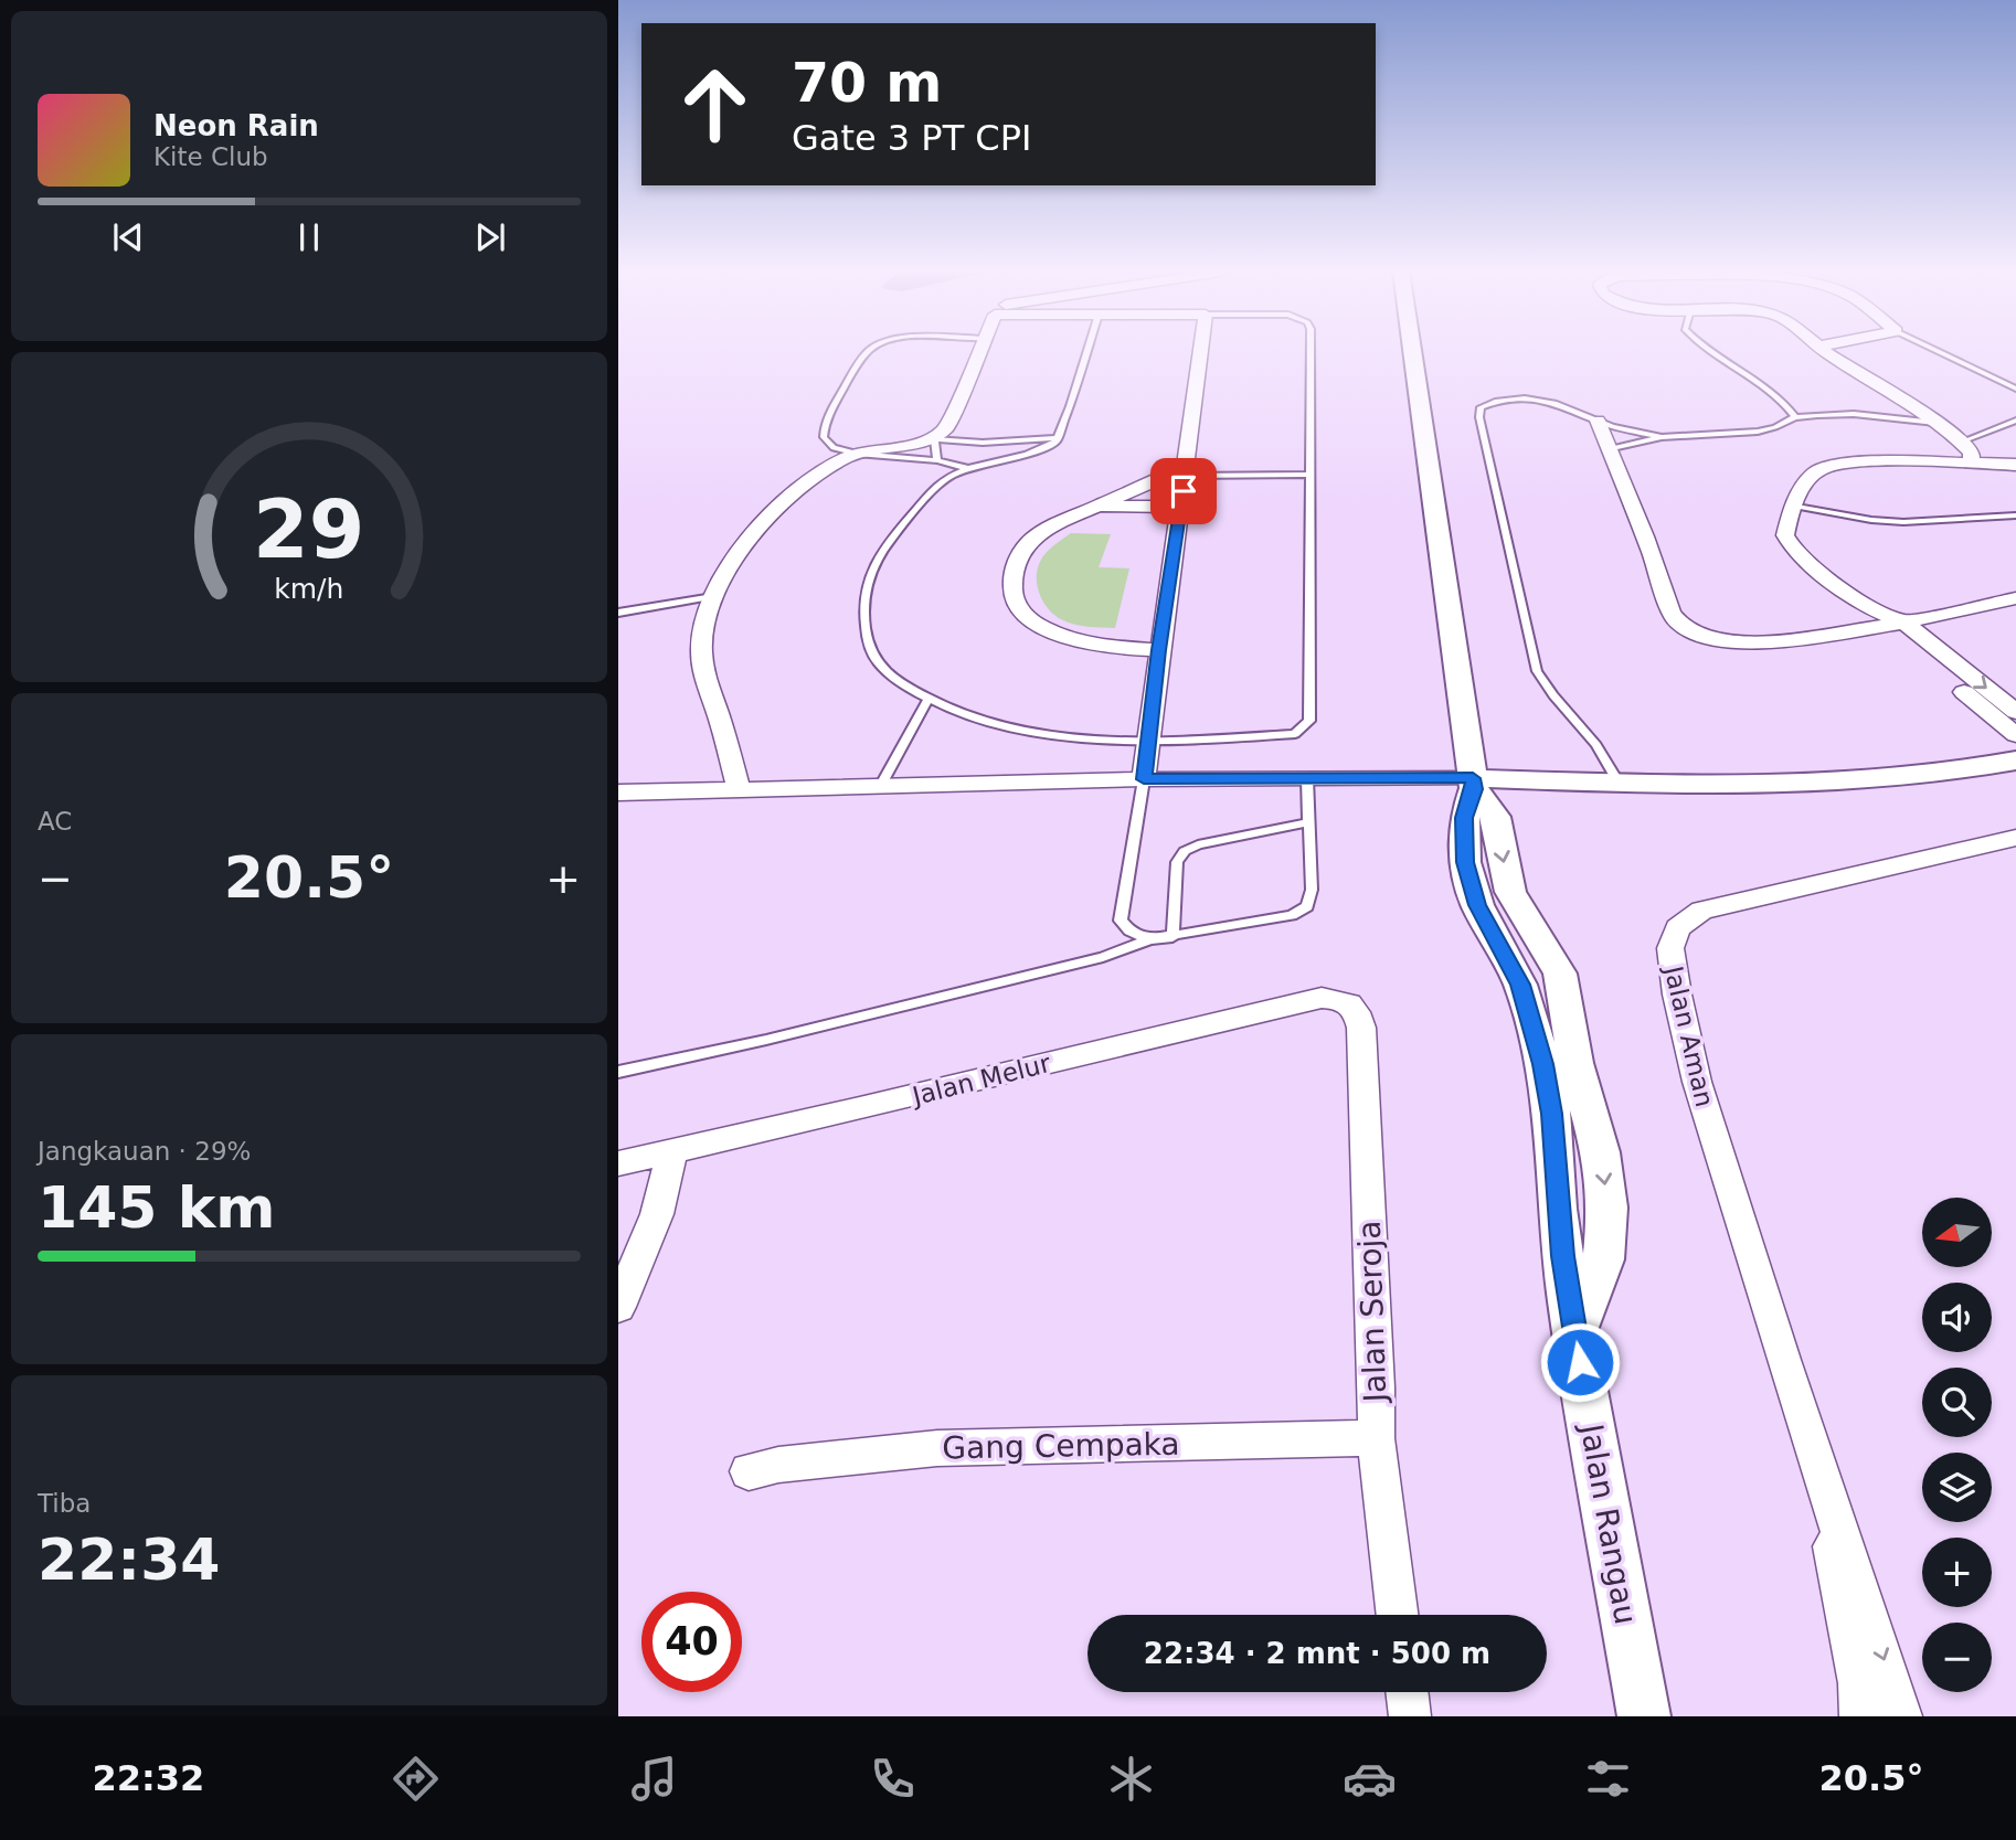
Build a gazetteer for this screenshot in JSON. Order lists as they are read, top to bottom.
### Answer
{
  "streets": {
    "street": [
      "Jalan Aman",
      "Jalan Melur",
      "Jalan Seroja",
      "Gang Cempaka",
      "Jalan Rangau"
    ]
  },
  "crossings": [
    ["Jalan Melur", "Jalan Seroja"],
    ["Jalan Seroja", "Gang Cempaka"]
  ],
  "north": "left",
  "page": {
    "turn": ["70 m", "Gate 3 PT CPI"],
    "song": ["Neon Rain", "Kite Club"],
    "tile": [
      "AC",
      ["Jangkauan · 29%", "145 km"],
      ["Tiba", "22:34"]
    ],
    "heat": ["−", "20.5°", "+"],
    "map_buttons": ["+", "−"],
    "limit": "40",
    "trip": "22:34 · 2 mnt · 500 m",
    "tabs": ["22:32", "20.5°"],
    "gauge": ["29", "km/h"]
  }
}
